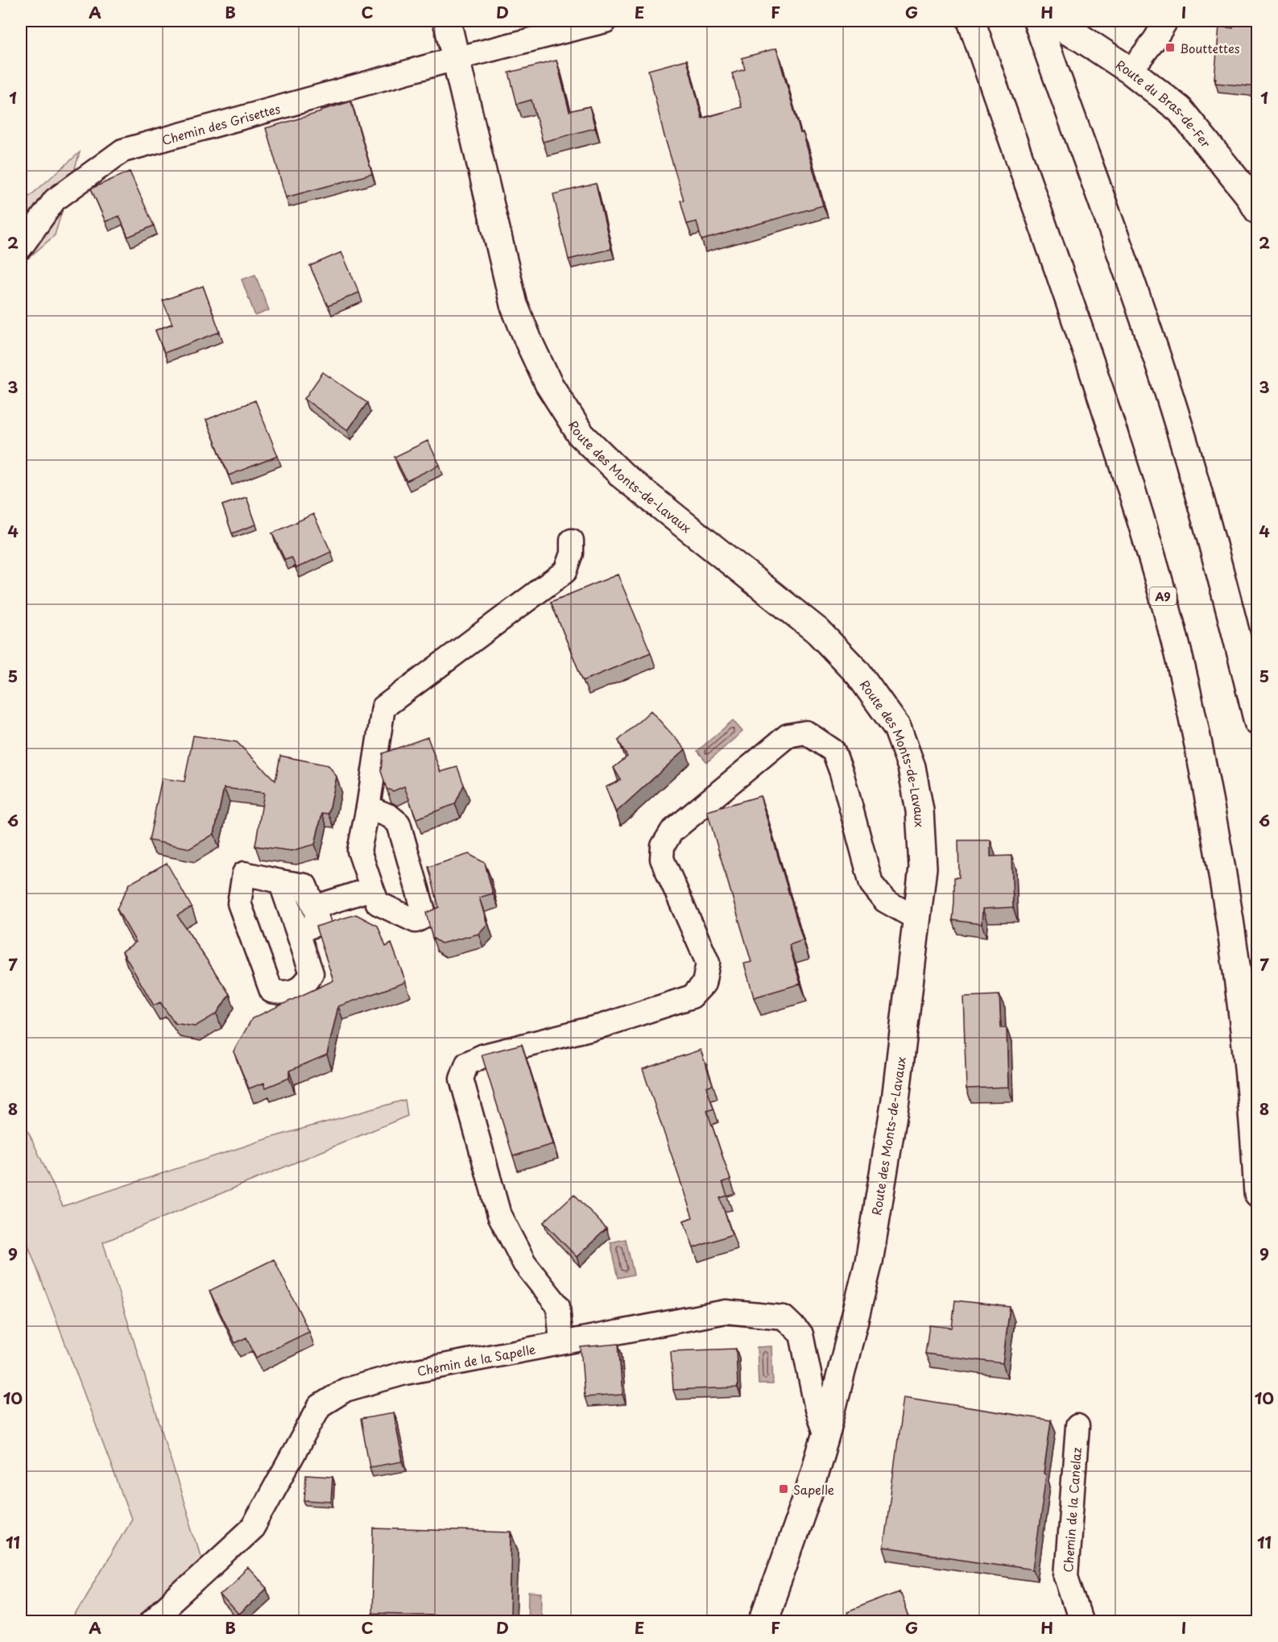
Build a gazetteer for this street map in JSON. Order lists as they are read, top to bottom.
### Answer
{
  "streets": {
    "main road": ["Route du Bras-de-Fer", "Route des Monts-de-Lavaux", "A9"],
    "street": ["Chemin des Grisettes", "Chemin de la Sapelle", "Chemin de la Canelaz"]
  },
  "crossings": [
    ["Chemin des Grisettes", "Route des Monts-de-Lavaux"],
    ["Route des Monts-de-Lavaux", "Chemin de la Sapelle"]
  ],
  "places": {
    "transit": ["Bouttettes", "Sapelle"]
  },
  "grid": {
    "columns": [
      "A",
      "B",
      "C",
      "D",
      "E",
      "F",
      "G",
      "H",
      "I"
    ],
    "rows": [
      "1",
      "2",
      "3",
      "4",
      "5",
      "6",
      "7",
      "8",
      "9",
      "10",
      "11"
    ]
  }
}
